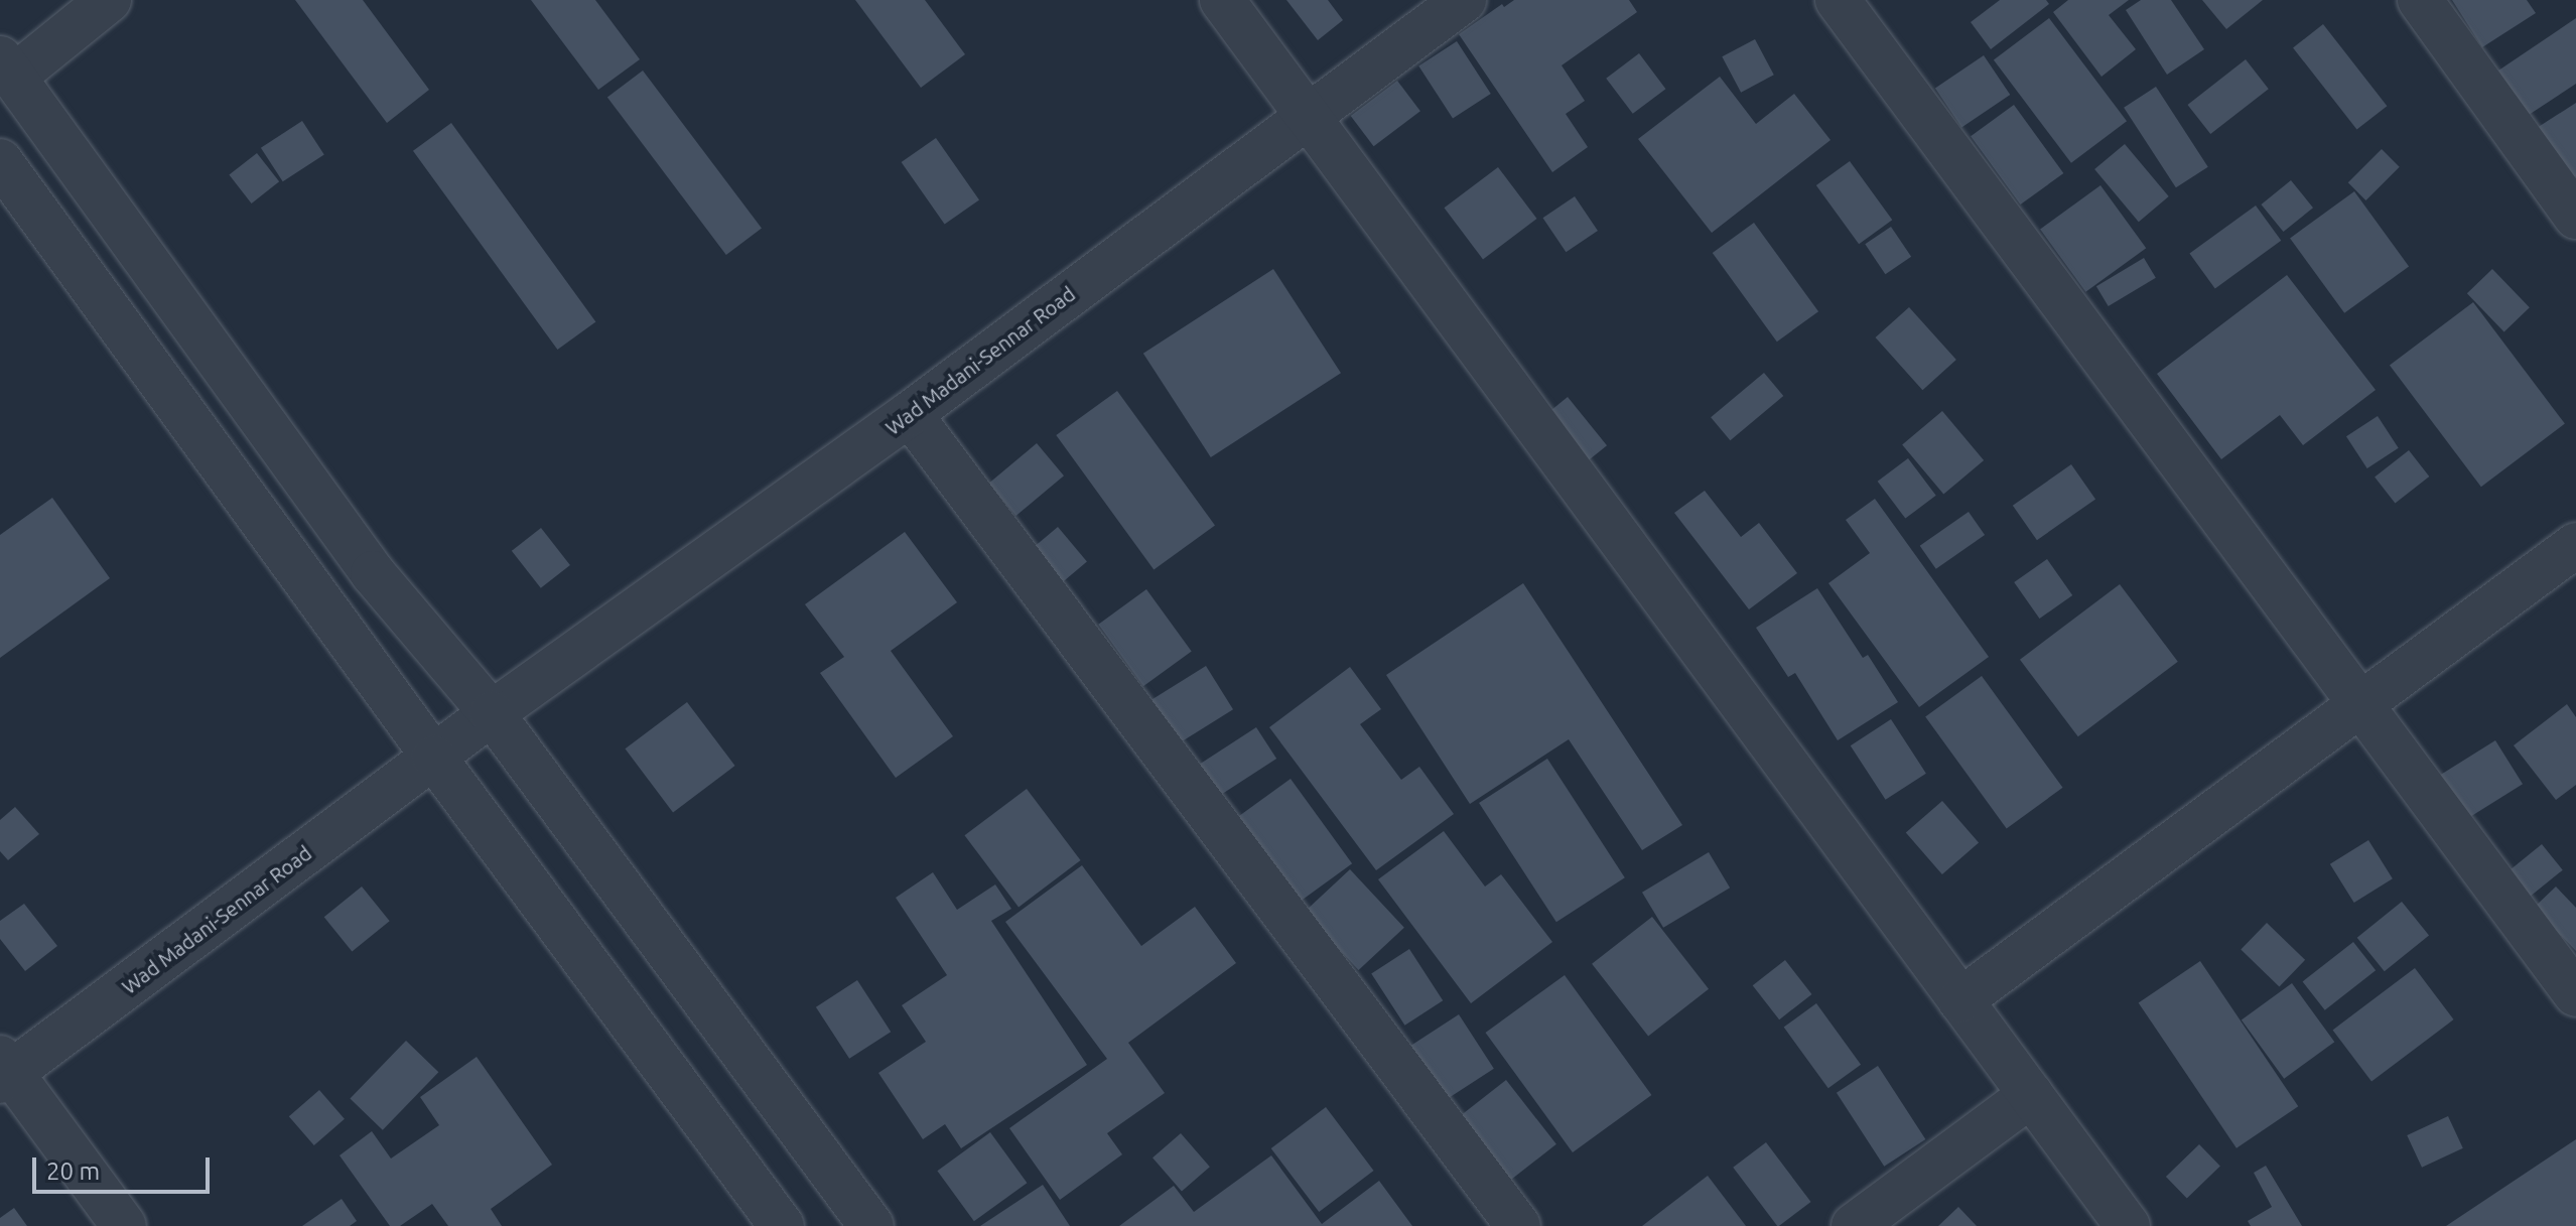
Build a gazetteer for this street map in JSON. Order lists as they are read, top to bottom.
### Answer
{
  "streets": {
    "street": ["Wad Madani-Sennar Road"]
  },
  "scale_bar": "20 m"
}
